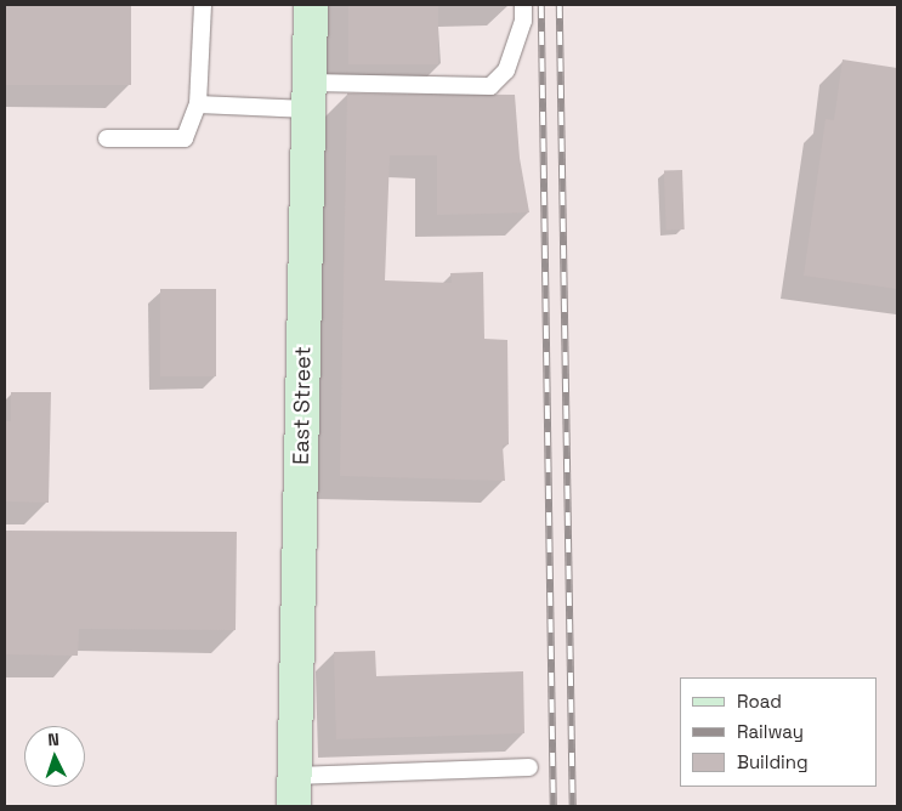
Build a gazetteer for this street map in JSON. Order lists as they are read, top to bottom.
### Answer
{
  "streets": {
    "main road": ["East Street"]
  },
  "legend": ["Road", "Railway", "Building"],
  "north": "top"
}
